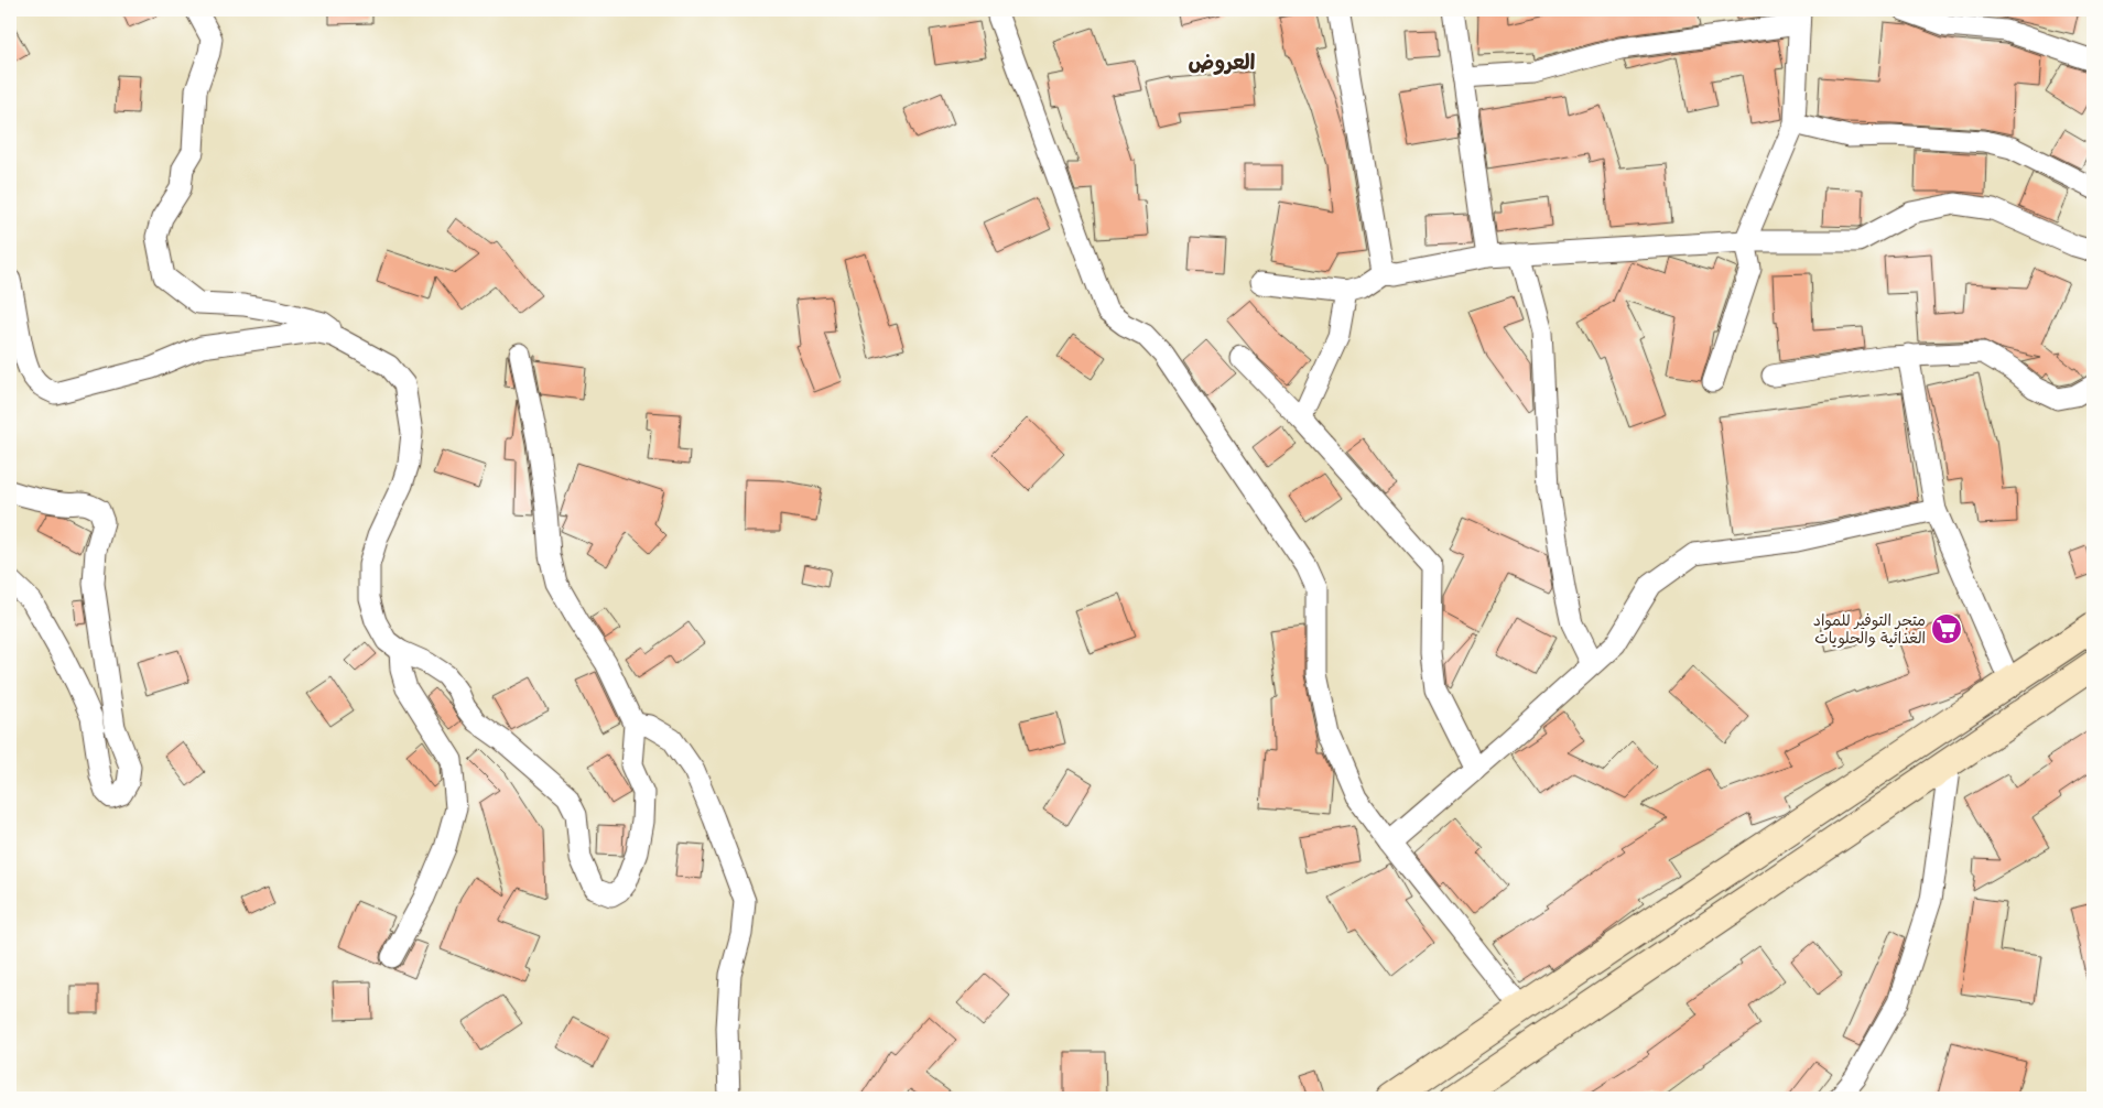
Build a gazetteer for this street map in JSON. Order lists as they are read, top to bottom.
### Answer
{
  "districts": ["العروض"],
  "places": {
    "supermarket": ["متجر التوفير للمواد الغذائية والحلويات"]
  }
}
